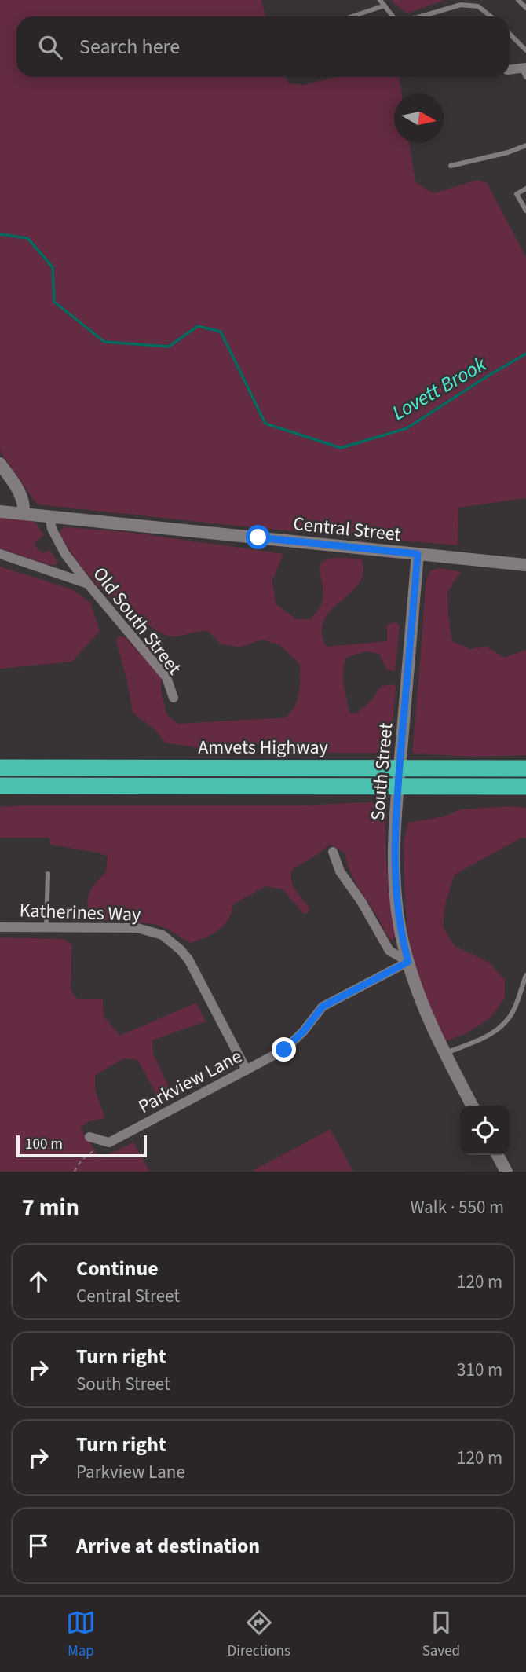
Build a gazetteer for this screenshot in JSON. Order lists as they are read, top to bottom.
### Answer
{
  "streets": {
    "highway": ["Amvets Highway"],
    "street": [
      "Central Street",
      "Old South Street",
      "South Street",
      "Katherines Way",
      "Parkview Lane"
    ]
  },
  "crossings": [
    ["Central Street", "South Street"],
    ["South Street", "Parkview Lane"],
    ["Katherines Way", "Parkview Lane"]
  ],
  "water": ["Lovett Brook"],
  "scale_bar": "100 m",
  "north": "right",
  "page": {
    "search": "Search here",
    "scale": "100 m",
    "heading": ["7 min", "Walk · 550 m"],
    "list": [
      ["Continue", "Central Street", "120 m"],
      ["Turn right", "South Street", "310 m"],
      ["Turn right", "Parkview Lane", "120 m"],
      "Arrive at destination"
    ],
    "nav": ["Map", "Directions", "Saved"]
  }
}
